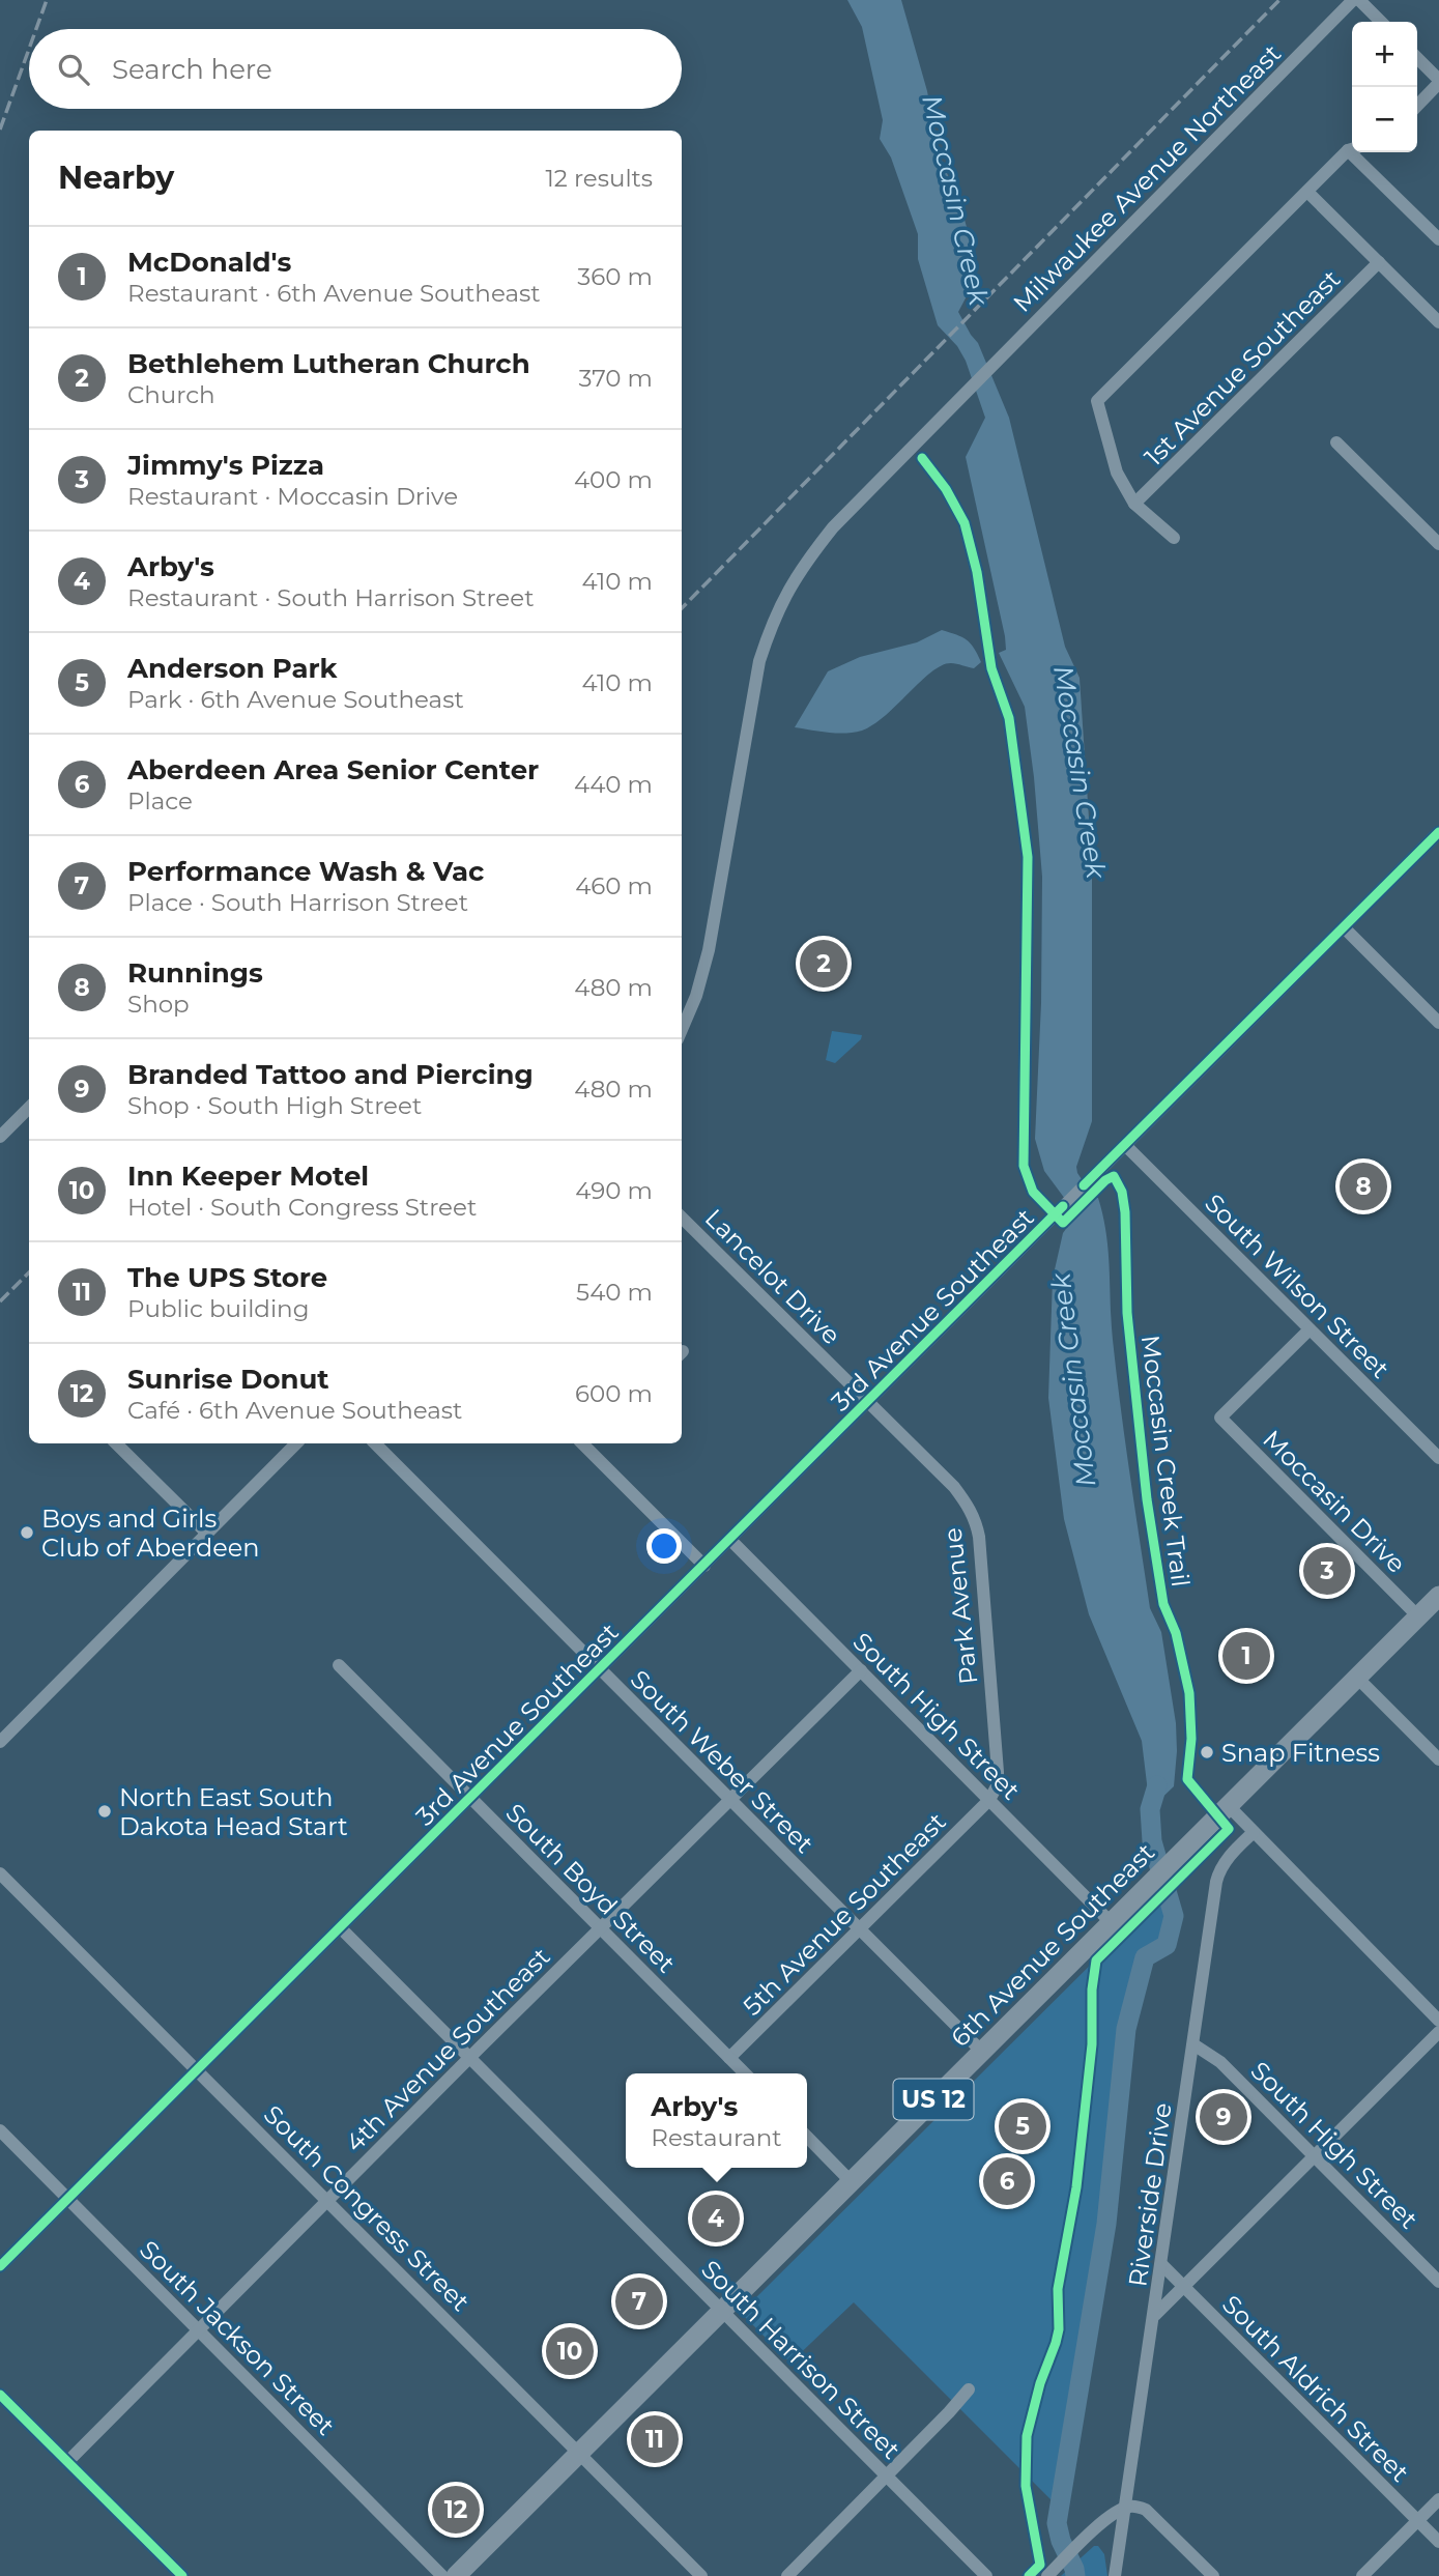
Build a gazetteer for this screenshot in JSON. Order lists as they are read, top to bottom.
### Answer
{
  "streets": {
    "highway": ["6th Avenue Southeast", "US 12"],
    "street": [
      "Milwaukee Avenue Northeast",
      "1st Avenue Southeast",
      "Lancelot Drive",
      "South Wilson Street",
      "3rd Avenue Southeast",
      "Moccasin Drive",
      "Park Avenue",
      "South High Street",
      "South Weber Street",
      "South Boyd Street",
      "5th Avenue Southeast",
      "4th Avenue Southeast",
      "Riverside Drive",
      "South Congress Street",
      "South Jackson Street",
      "South Harrison Street",
      "South Aldrich Street"
    ],
    "cycle path": ["Moccasin Creek Trail"]
  },
  "crossings": [
    ["Lancelot Drive", "3rd Avenue Southeast"],
    ["Lancelot Drive", "Park Avenue"],
    ["South Wilson Street", "3rd Avenue Southeast"],
    ["South Wilson Street", "Moccasin Drive"],
    ["3rd Avenue Southeast", "Park Avenue"],
    ["3rd Avenue Southeast", "South High Street"],
    ["3rd Avenue Southeast", "South Weber Street"],
    ["3rd Avenue Southeast", "South Boyd Street"],
    ["3rd Avenue Southeast", "South Congress Street"],
    ["3rd Avenue Southeast", "South Jackson Street"],
    ["3rd Avenue Southeast", "South Harrison Street"],
    ["Moccasin Drive", "6th Avenue Southeast"],
    ["Park Avenue", "South High Street"],
    ["Park Avenue", "5th Avenue Southeast"],
    ["South High Street", "5th Avenue Southeast"],
    ["South High Street", "6th Avenue Southeast"],
    ["South High Street", "4th Avenue Southeast"],
    ["South High Street", "Riverside Drive"],
    ["South Weber Street", "5th Avenue Southeast"],
    ["South Weber Street", "6th Avenue Southeast"],
    ["South Weber Street", "4th Avenue Southeast"],
    ["South Boyd Street", "5th Avenue Southeast"],
    ["South Boyd Street", "4th Avenue Southeast"],
    ["6th Avenue Southeast", "South Congress Street"],
    ["6th Avenue Southeast", "South Jackson Street"],
    ["6th Avenue Southeast", "South Harrison Street"],
    ["4th Avenue Southeast", "South Congress Street"],
    ["4th Avenue Southeast", "South Jackson Street"],
    ["4th Avenue Southeast", "South Harrison Street"],
    ["Riverside Drive", "South Aldrich Street"]
  ],
  "water": ["Moccasin Creek"],
  "places": ["Boys and Girls Club of Aberdeen", "Snap Fitness", "North East South Dakota Head Start"],
  "page": {
    "map_buttons": ["+", "−"],
    "search": "Search here",
    "heading": ["Nearby", "12 results"],
    "list": [
      {
        "mark": "1",
        "name": "McDonald's",
        "note": "Restaurant · 6th Avenue Southeast",
        "value": "360 m"
      },
      {
        "mark": "2",
        "name": "Bethlehem Lutheran Church",
        "note": "Church",
        "value": "370 m"
      },
      {
        "mark": "3",
        "name": "Jimmy's Pizza",
        "note": "Restaurant · Moccasin Drive",
        "value": "400 m"
      },
      {
        "mark": "4",
        "name": "Arby's",
        "note": "Restaurant · South Harrison Street",
        "value": "410 m"
      },
      {
        "mark": "5",
        "name": "Anderson Park",
        "note": "Park · 6th Avenue Southeast",
        "value": "410 m"
      },
      {
        "mark": "6",
        "name": "Aberdeen Area Senior Center",
        "note": "Place",
        "value": "440 m"
      },
      {
        "mark": "7",
        "name": "Performance Wash & Vac",
        "note": "Place · South Harrison Street",
        "value": "460 m"
      },
      {
        "mark": "8",
        "name": "Runnings",
        "note": "Shop",
        "value": "480 m"
      },
      {
        "mark": "9",
        "name": "Branded Tattoo and Piercing",
        "note": "Shop · South High Street",
        "value": "480 m"
      },
      {
        "mark": "10",
        "name": "Inn Keeper Motel",
        "note": "Hotel · South Congress Street",
        "value": "490 m"
      },
      {
        "mark": "11",
        "name": "The UPS Store",
        "note": "Public building",
        "value": "540 m"
      },
      {
        "mark": "12",
        "name": "Sunrise Donut",
        "note": "Café · 6th Avenue Southeast",
        "value": "600 m"
      }
    ],
    "pins": [
      "2",
      "8",
      "3",
      "1",
      "9",
      "5",
      "6",
      "4",
      "7",
      "10",
      "11",
      "12"
    ],
    "popup": ["Arby's", "Restaurant"]
  }
}
